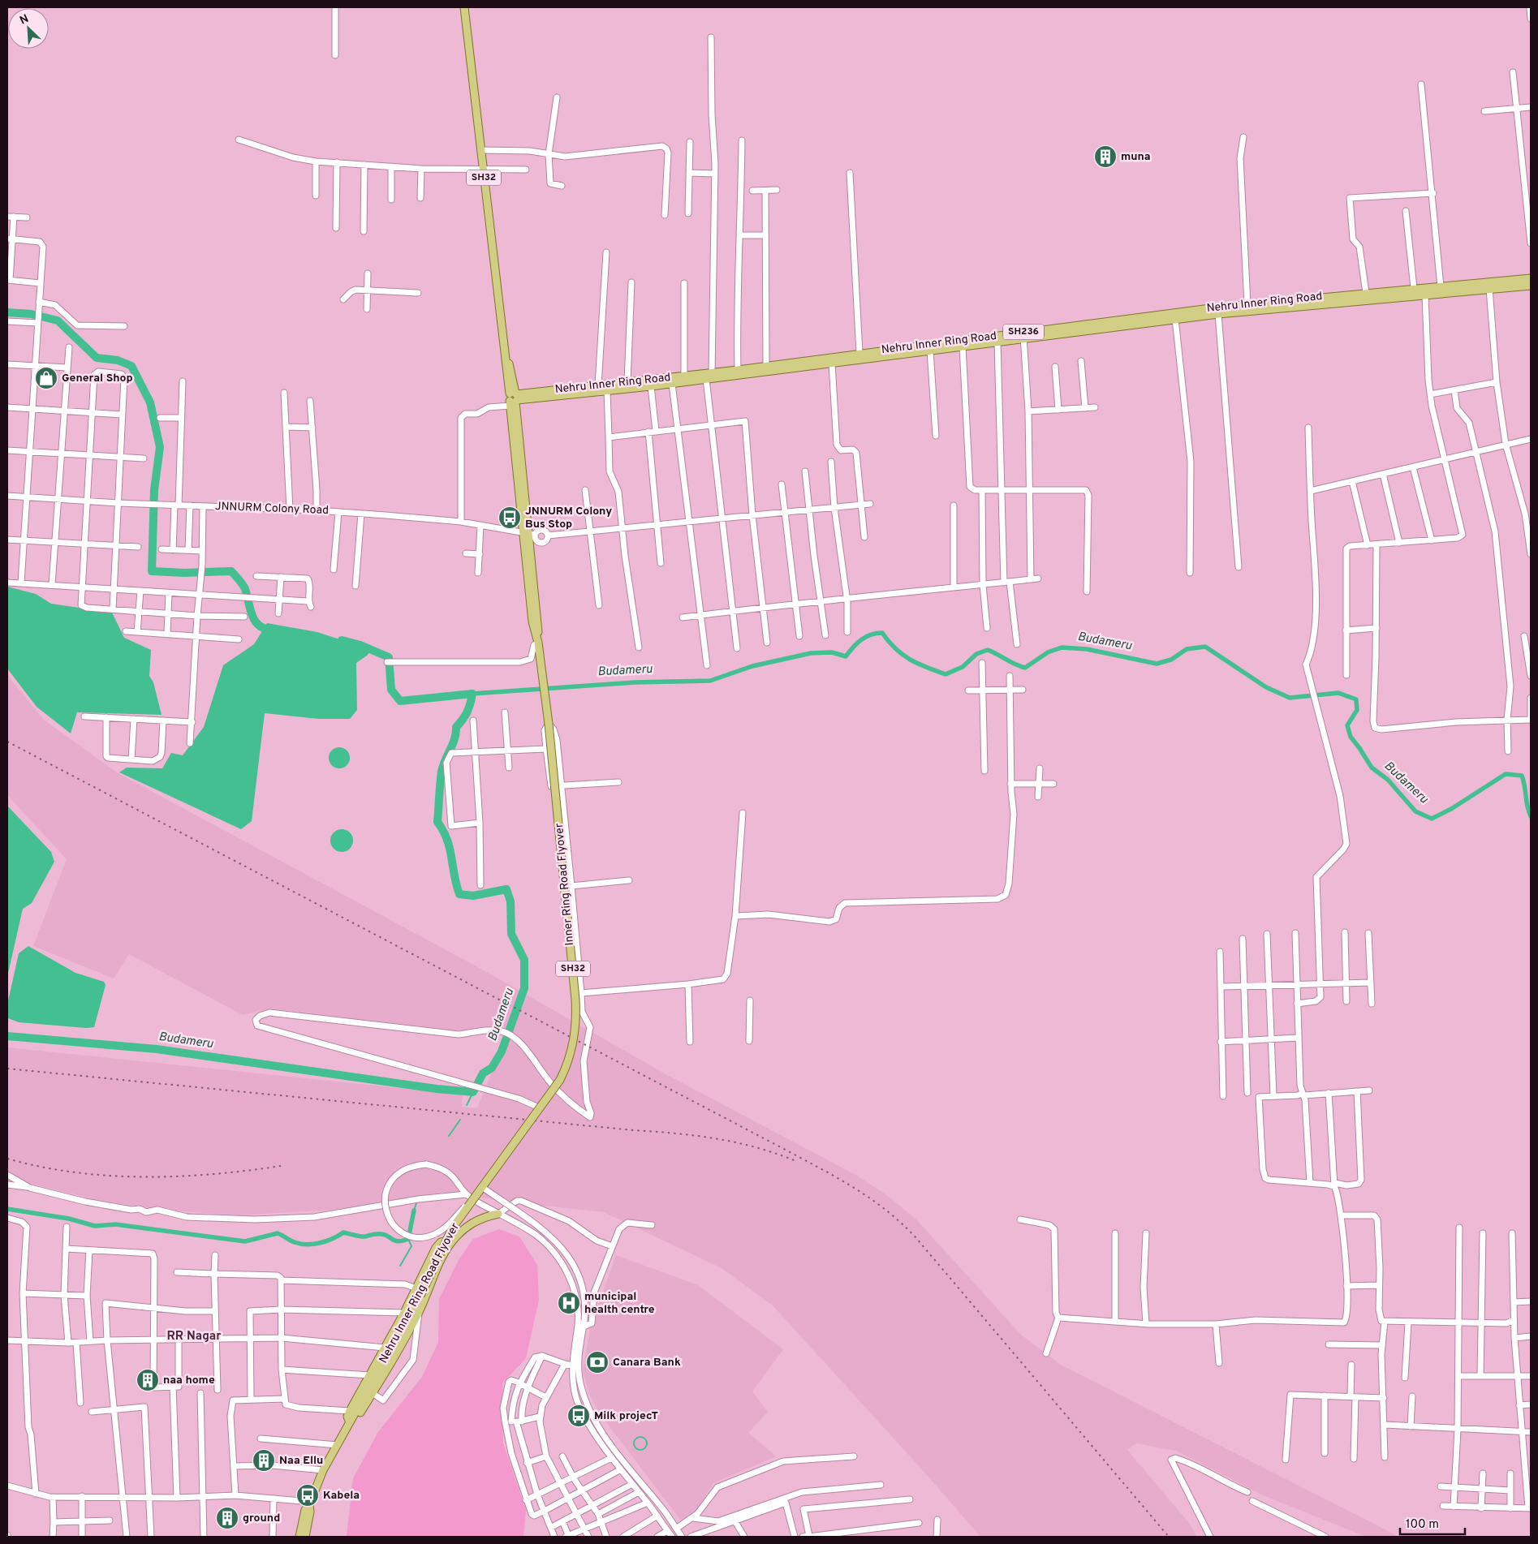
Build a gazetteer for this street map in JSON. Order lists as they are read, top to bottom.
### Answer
{
  "streets": {
    "main road": [
      "SH32",
      "Nehru Inner Ring Road",
      "SH236",
      "Inner Ring Road Flyover",
      "Nehru Inner Ring Road Flyover"
    ],
    "street": ["JNNURM Colony Road"]
  },
  "crossings": [
    ["SH32", "Nehru Inner Ring Road"],
    ["SH32", "SH236"],
    ["SH32", "JNNURM Colony Road"],
    ["SH32", "Inner Ring Road Flyover"],
    ["Nehru Inner Ring Road", "SH236"],
    ["Inner Ring Road Flyover", "Nehru Inner Ring Road Flyover"]
  ],
  "districts": ["RR Nagar"],
  "water": ["Budameru"],
  "places": {
    "building": [
      "muna",
      "naa home",
      "Naa Ellu",
      "ground"
    ],
    "shop": ["General Shop"],
    "bus stop": ["JNNURM Colony Bus Stop", "Milk projecT", "Kabela"],
    "hospital": ["municipal health centre"],
    "bank": ["Canara Bank"]
  },
  "scale_bar": "100 m",
  "north": "top left"
}
